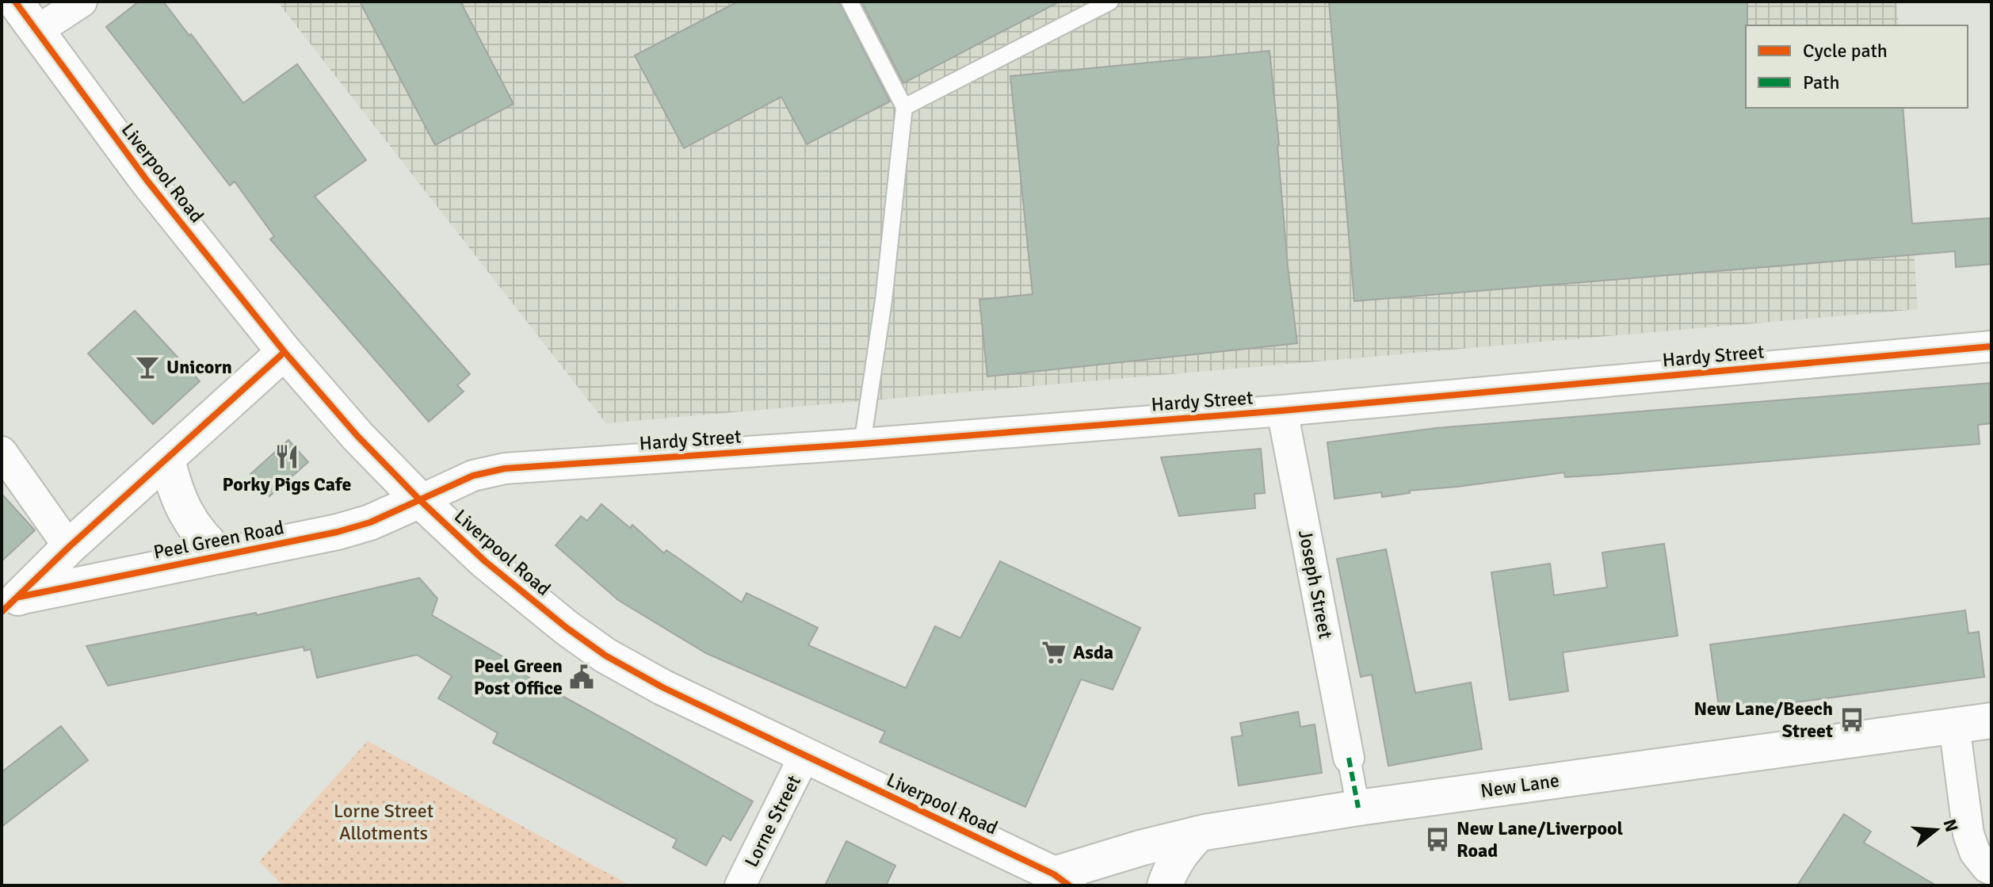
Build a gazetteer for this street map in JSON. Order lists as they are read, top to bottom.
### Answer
{
  "streets": {
    "street": [
      "Liverpool Road",
      "Hardy Street",
      "Peel Green Road",
      "Joseph Street",
      "New Lane",
      "Lorne Street"
    ]
  },
  "crossings": [
    ["Liverpool Road", "Hardy Street"],
    ["Liverpool Road", "Peel Green Road"],
    ["Liverpool Road", "New Lane"],
    ["Liverpool Road", "Lorne Street"],
    ["Hardy Street", "Peel Green Road"],
    ["Hardy Street", "Joseph Street"]
  ],
  "parks": ["Lorne Street Allotments"],
  "places": {
    "bar": ["Unicorn"],
    "restaurant": ["Porky Pigs Cafe"],
    "supermarket": ["Asda"],
    "public building": ["Peel Green Post Office"],
    "bus stop": ["New Lane/Beech Street", "New Lane/Liverpool Road"]
  },
  "legend": ["Cycle path", "Path"],
  "north": "right"
}
